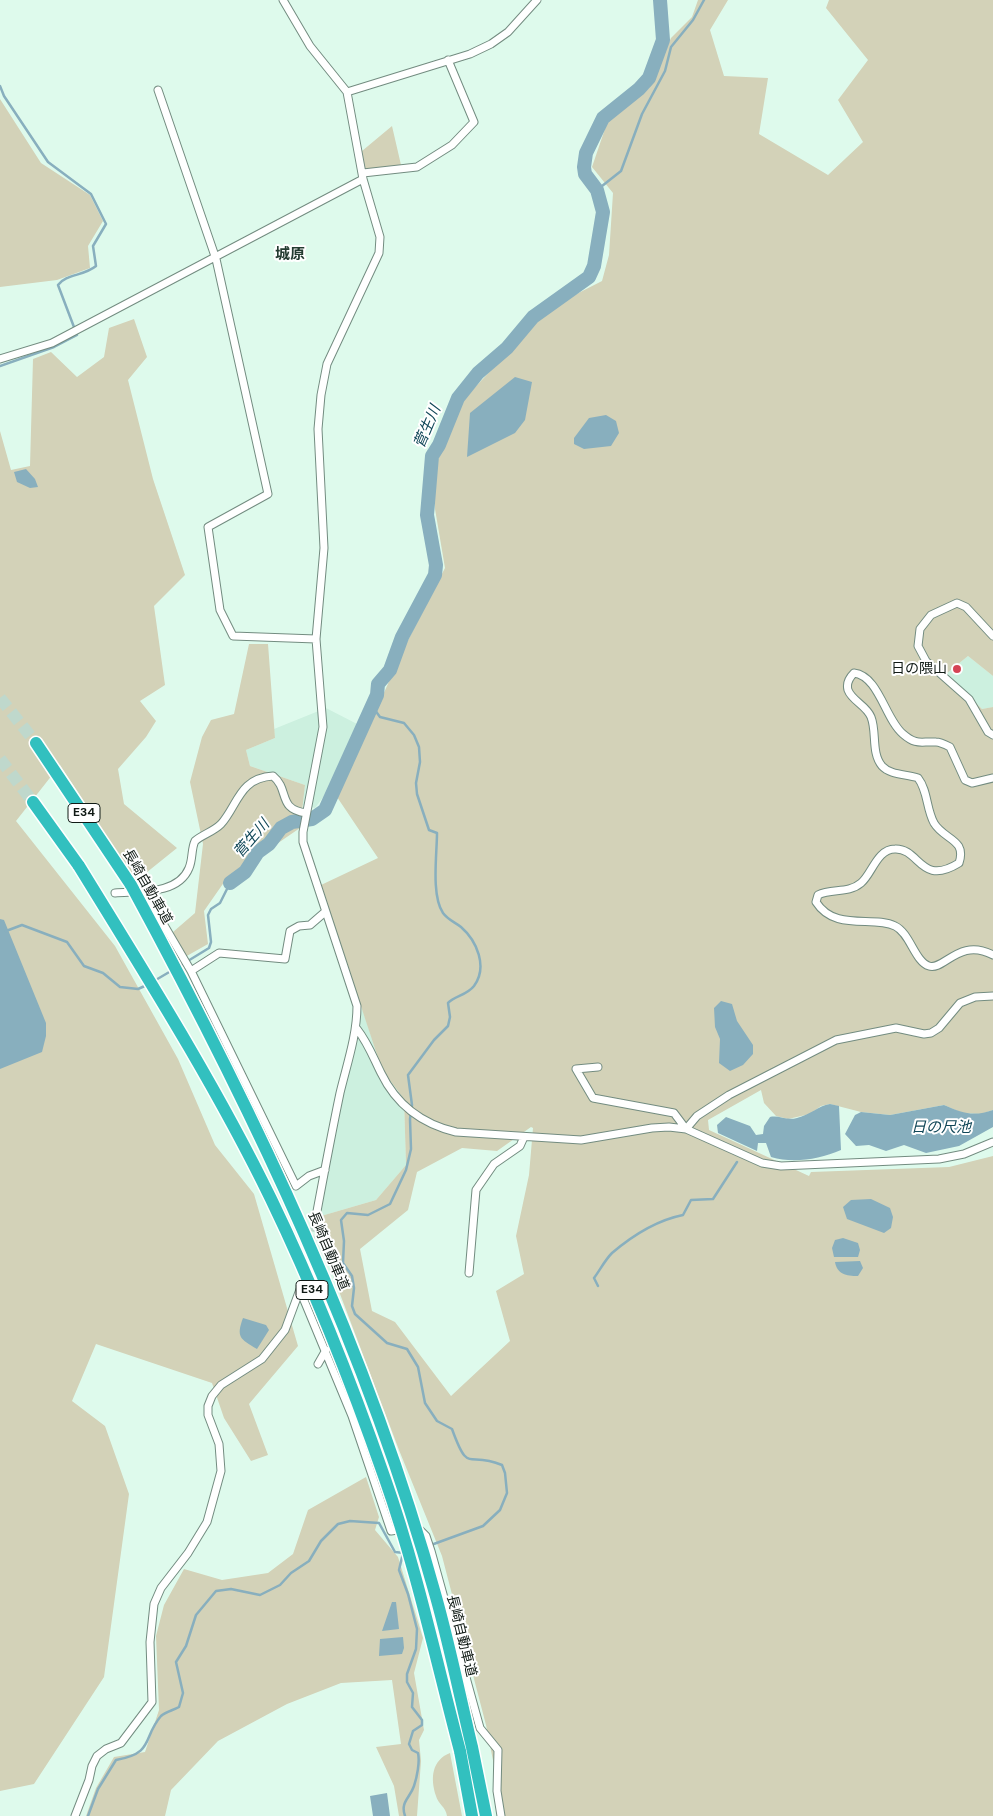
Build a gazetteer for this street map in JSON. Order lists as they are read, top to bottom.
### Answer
{
  "streets": {
    "highway": ["E34", "長崎自動車道"]
  },
  "districts": ["城原"],
  "water": ["菅生川", "日の尺池"],
  "places": ["日の隈山"]
}
